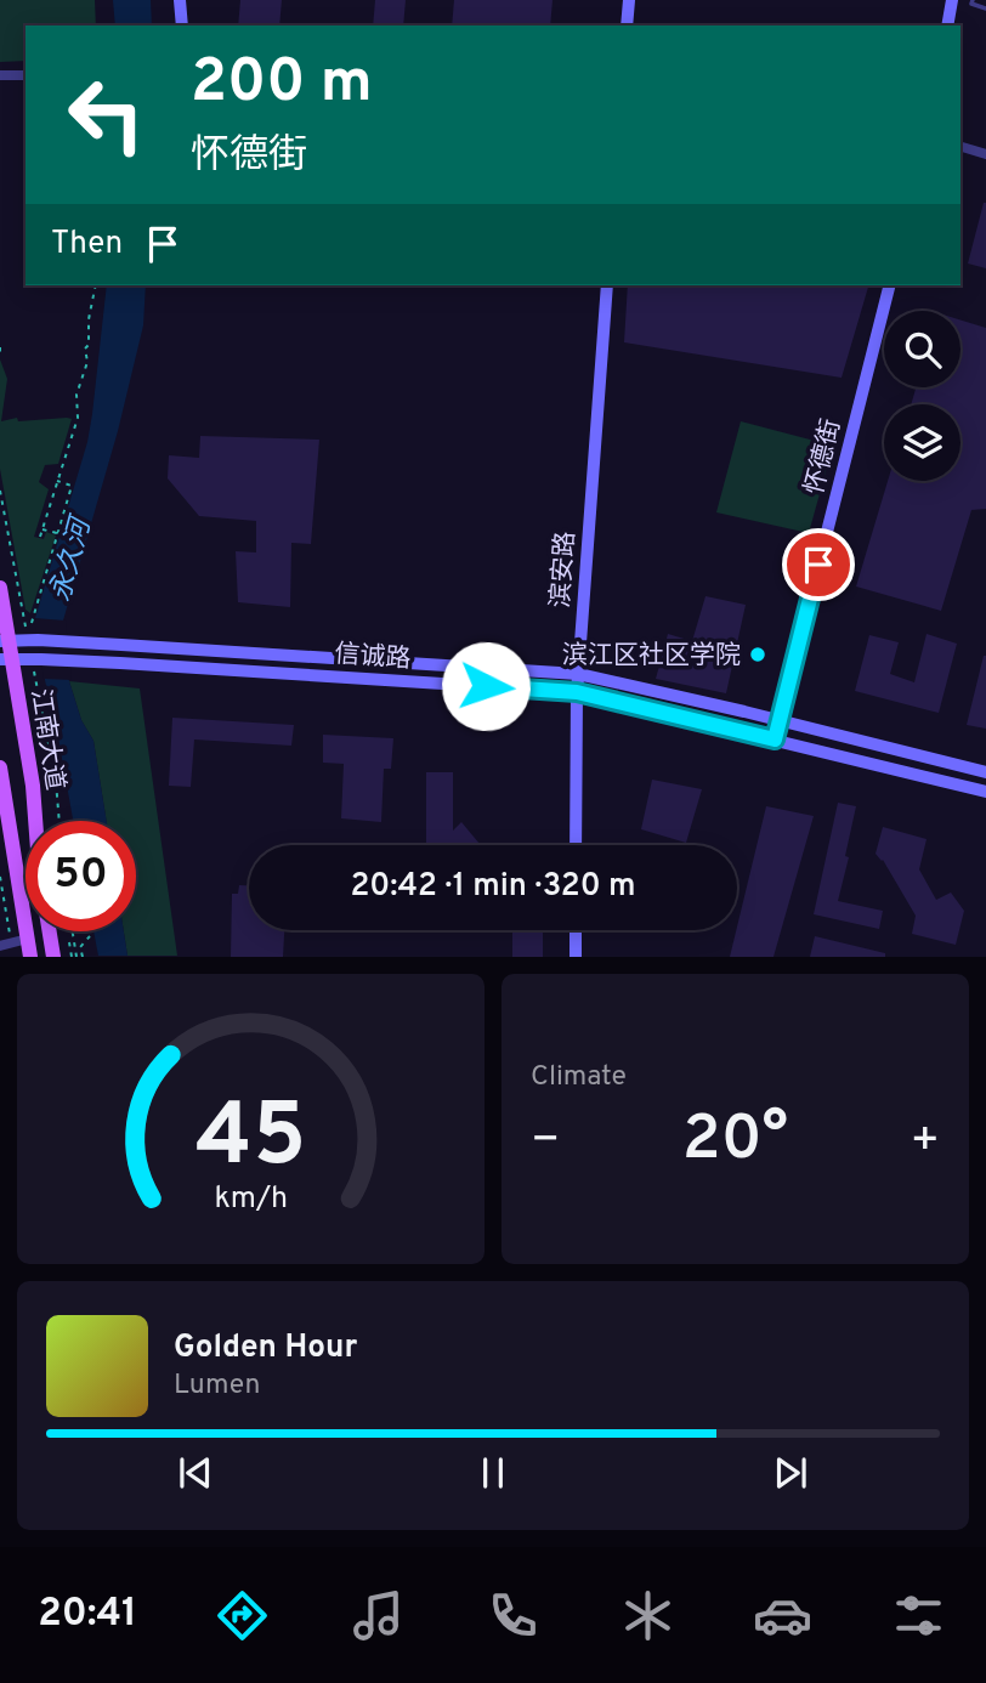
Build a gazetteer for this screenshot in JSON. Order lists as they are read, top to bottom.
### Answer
{
  "streets": {
    "main road": [
      "怀德街",
      "滨安路",
      "信诚路",
      "江南大道"
    ]
  },
  "crossings": [
    ["怀德街", "信诚路"],
    ["滨安路", "信诚路"],
    ["信诚路", "江南大道"]
  ],
  "water": ["永久河"],
  "places": ["滨江区社区学院"],
  "page": {
    "turn": ["200 m", "怀德街"],
    "then": "Then",
    "limit": "50",
    "trip": "20:42 · 1 min · 320 m",
    "tile": "Climate",
    "heat": ["−", "20°", "+"],
    "song": ["Golden Hour", "Lumen"],
    "tabs": "20:41",
    "gauge": ["45", "km/h"]
  }
}
